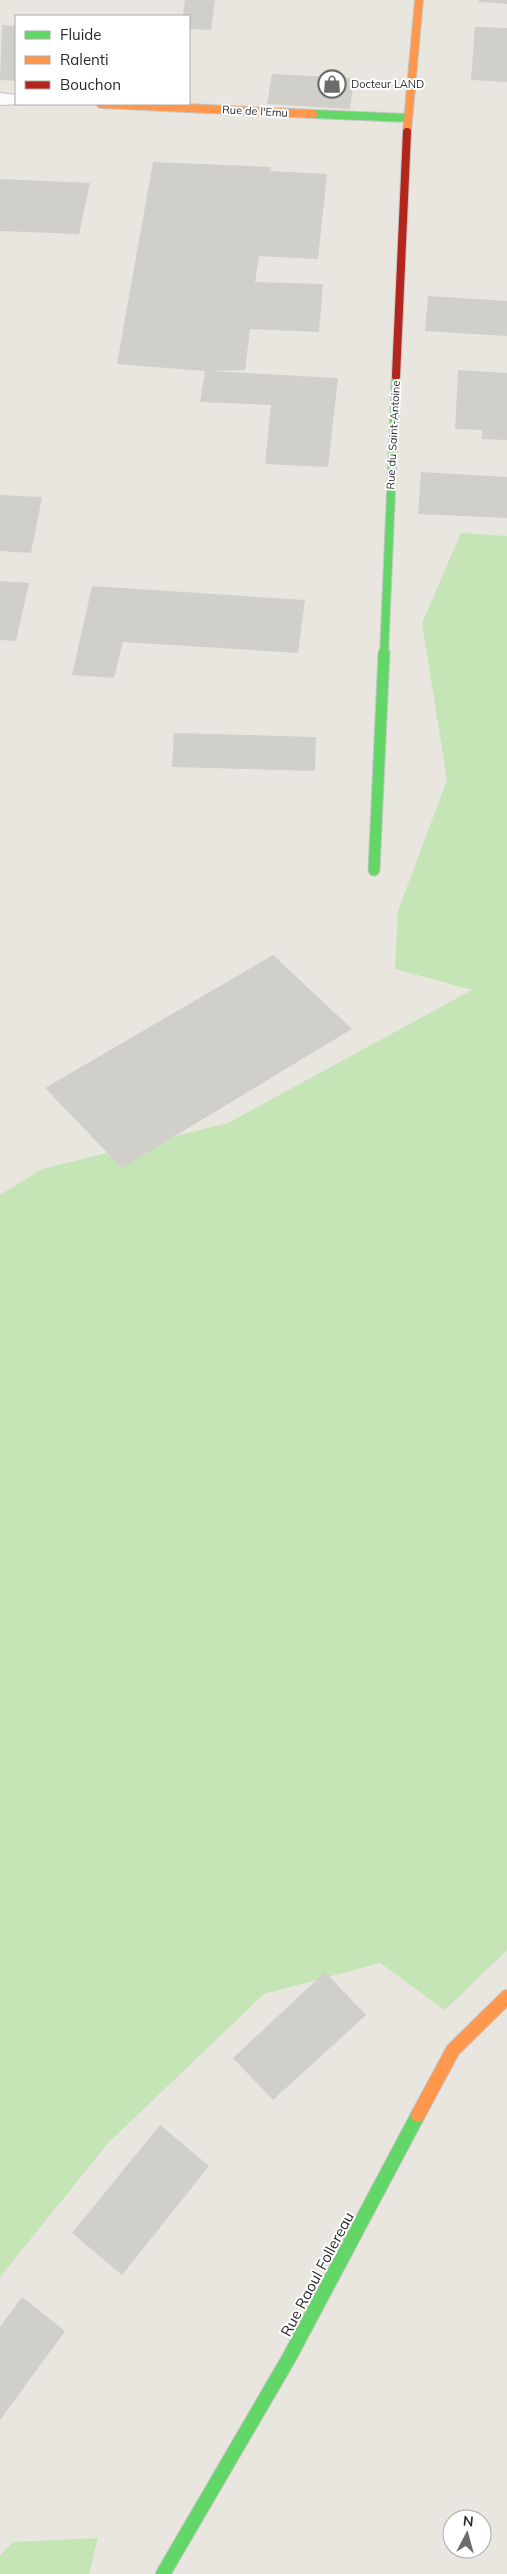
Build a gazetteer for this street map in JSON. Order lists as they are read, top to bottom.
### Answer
{
  "streets": {
    "street": ["Rue de l'Emu", "Rue du Saint-Antoine", "Rue Raoul Follereau"]
  },
  "crossings": [
    ["Rue de l'Emu", "Rue du Saint-Antoine"]
  ],
  "places": {
    "shop": ["Docteur LAND"]
  },
  "legend": ["Fluide", "Ralenti", "Bouchon"],
  "north": "top"
}
